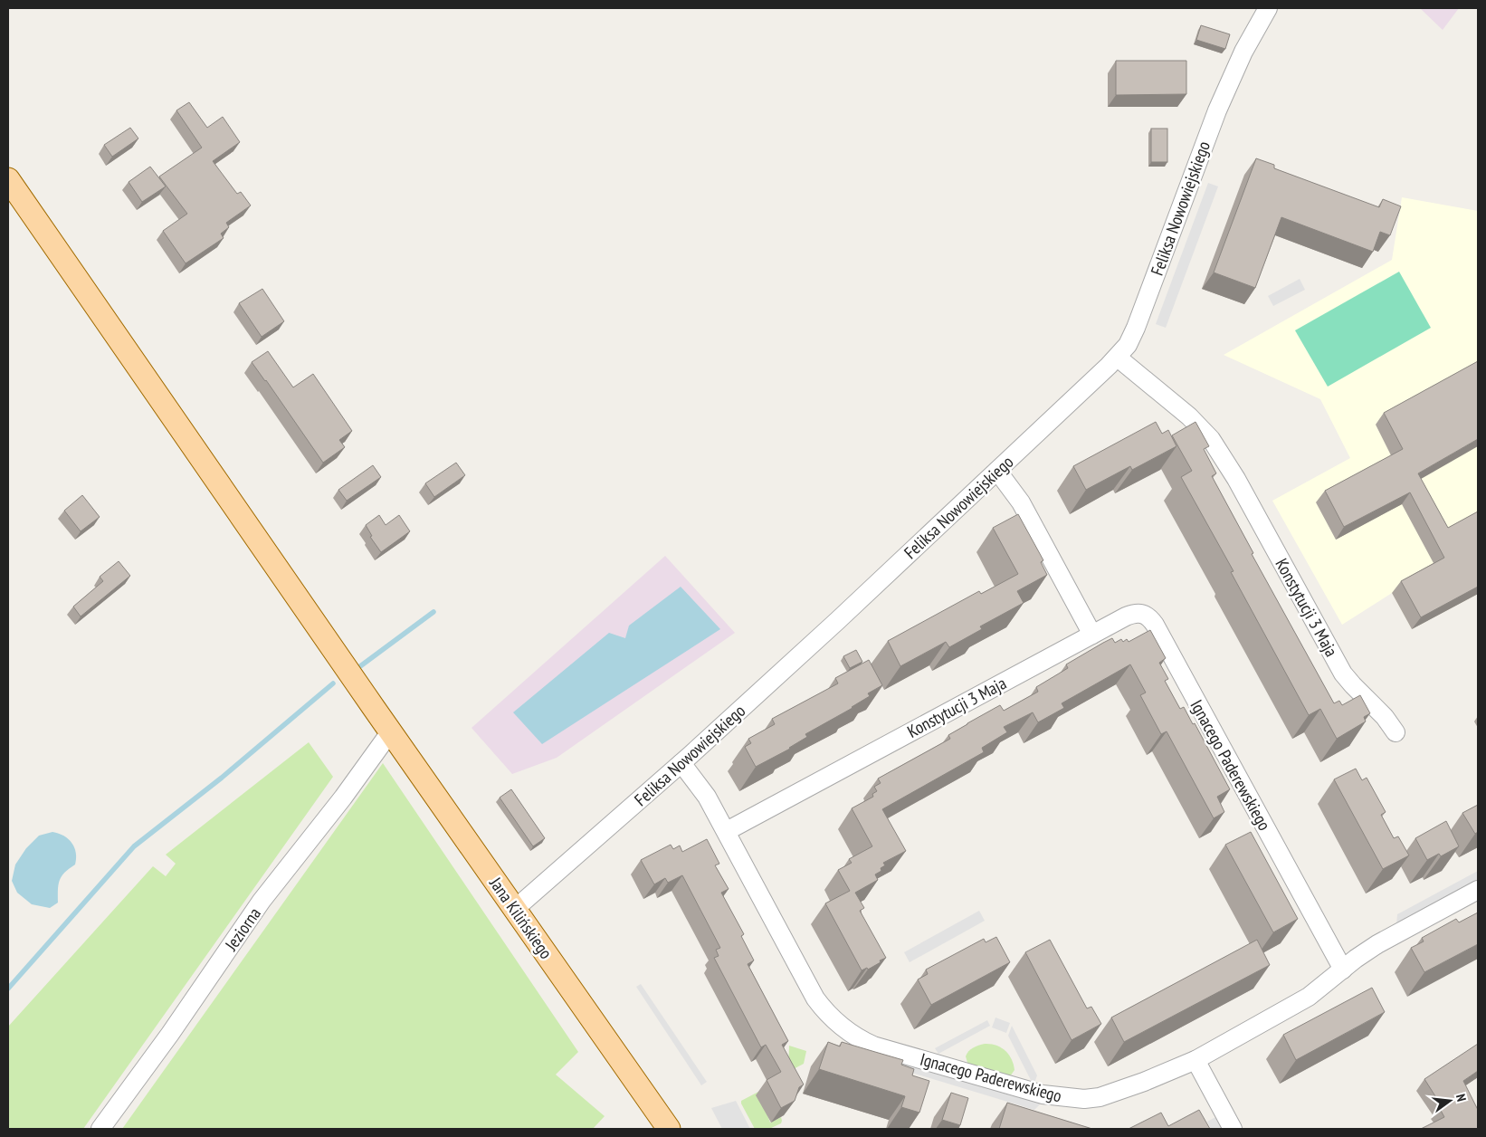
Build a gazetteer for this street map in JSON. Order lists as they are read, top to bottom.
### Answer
{
  "streets": {
    "main road": ["Jana Kilińskiego"],
    "street": [
      "Feliksa Nowowiejskiego",
      "Konstytucji 3 Maja",
      "Ignacego Paderewskiego",
      "Jeziorna"
    ]
  },
  "crossings": [
    ["Feliksa Nowowiejskiego", "Konstytucji 3 Maja"],
    ["Feliksa Nowowiejskiego", "Jana Kilińskiego"],
    ["Konstytucji 3 Maja", "Ignacego Paderewskiego"],
    ["Jana Kilińskiego", "Jeziorna"]
  ],
  "north": "right"
}
